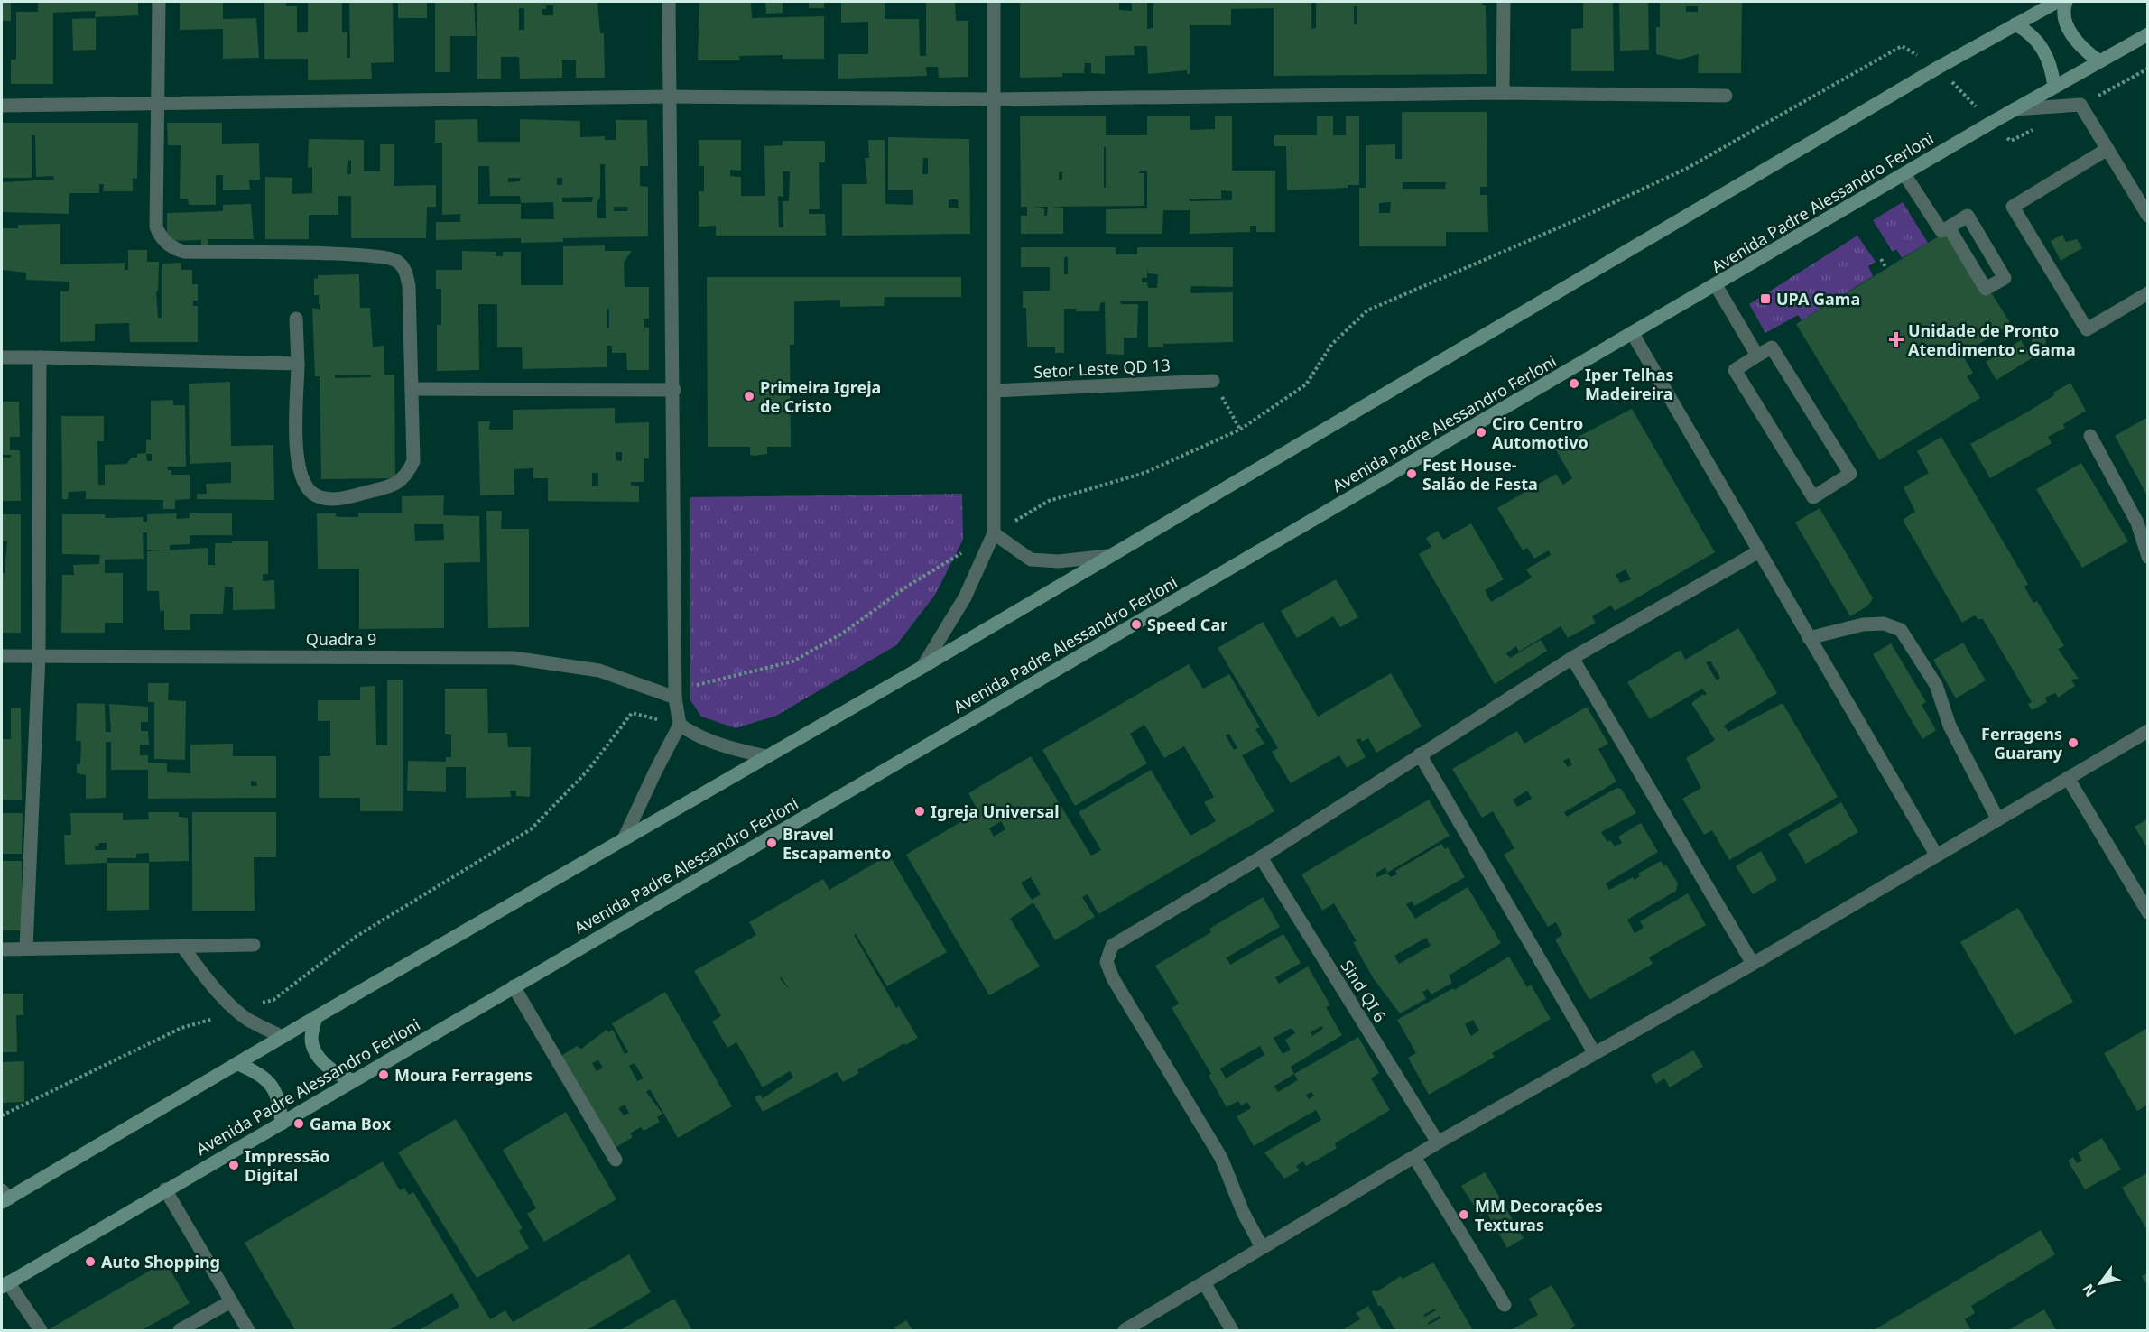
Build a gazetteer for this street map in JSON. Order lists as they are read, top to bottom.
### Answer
{
  "streets": {
    "main road": ["Avenida Padre Alessandro Ferloni"],
    "street": ["Setor Leste QD 13", "Quadra 9", "Sind QI 6"]
  },
  "places": {
    "transit": ["UPA Gama"],
    "health": ["Unidade de Pronto Atendimento - Gama"],
    "other": [
      "Iper Telhas Madeireira",
      "Primeira Igreja de Cristo",
      "Ciro Centro Automotivo",
      "Fest House- Salão de Festa",
      "Speed Car",
      "Ferragens Guarany",
      "Igreja Universal",
      "Bravel Escapamento",
      "Moura Ferragens",
      "Gama Box",
      "Impressão Digital",
      "MM Decorações Texturas",
      "Auto Shopping"
    ]
  },
  "north": "bottom left"
}
